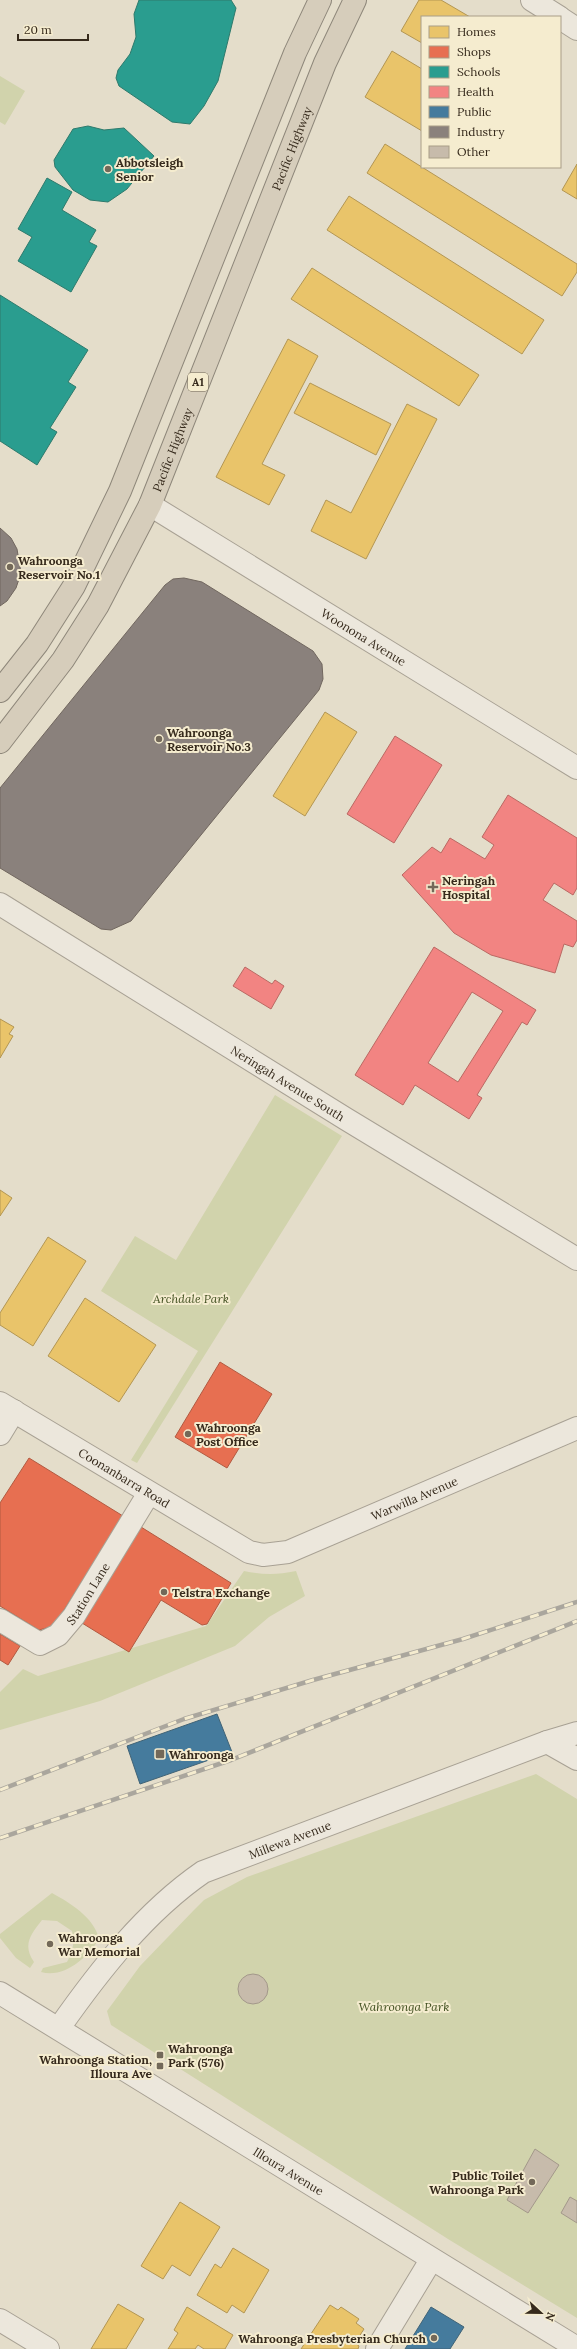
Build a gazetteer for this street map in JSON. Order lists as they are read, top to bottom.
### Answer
{
  "streets": {
    "highway": ["Pacific Highway", "A1"],
    "street": [
      "Woonona Avenue",
      "Neringah Avenue South",
      "Coonanbarra Road",
      "Warwilla Avenue",
      "Station Lane",
      "Millewa Avenue",
      "Illoura Avenue"
    ]
  },
  "crossings": [
    ["Pacific Highway", "Woonona Avenue"],
    ["Coonanbarra Road", "Warwilla Avenue"],
    ["Coonanbarra Road", "Station Lane"],
    ["Millewa Avenue", "Illoura Avenue"]
  ],
  "parks": ["Archdale Park", "Wahroonga Park"],
  "places": {
    "other": [
      "Abbotsleigh Senior",
      "Wahroonga Reservoir No.1",
      "Wahroonga Reservoir No.3",
      "Wahroonga Post Office",
      "Telstra Exchange",
      "Wahroonga War Memorial",
      "Public Toilet Wahroonga Park",
      "Wahroonga Presbyterian Church"
    ],
    "health": ["Neringah Hospital"],
    "transit": ["Wahroonga", "Wahroonga Park (576)", "Wahroonga Station, Illoura Ave"]
  },
  "legend": [
    "Homes",
    "Shops",
    "Schools",
    "Health",
    "Public",
    "Industry",
    "Other"
  ],
  "scale_bar": "20 m",
  "north": "right"
}
